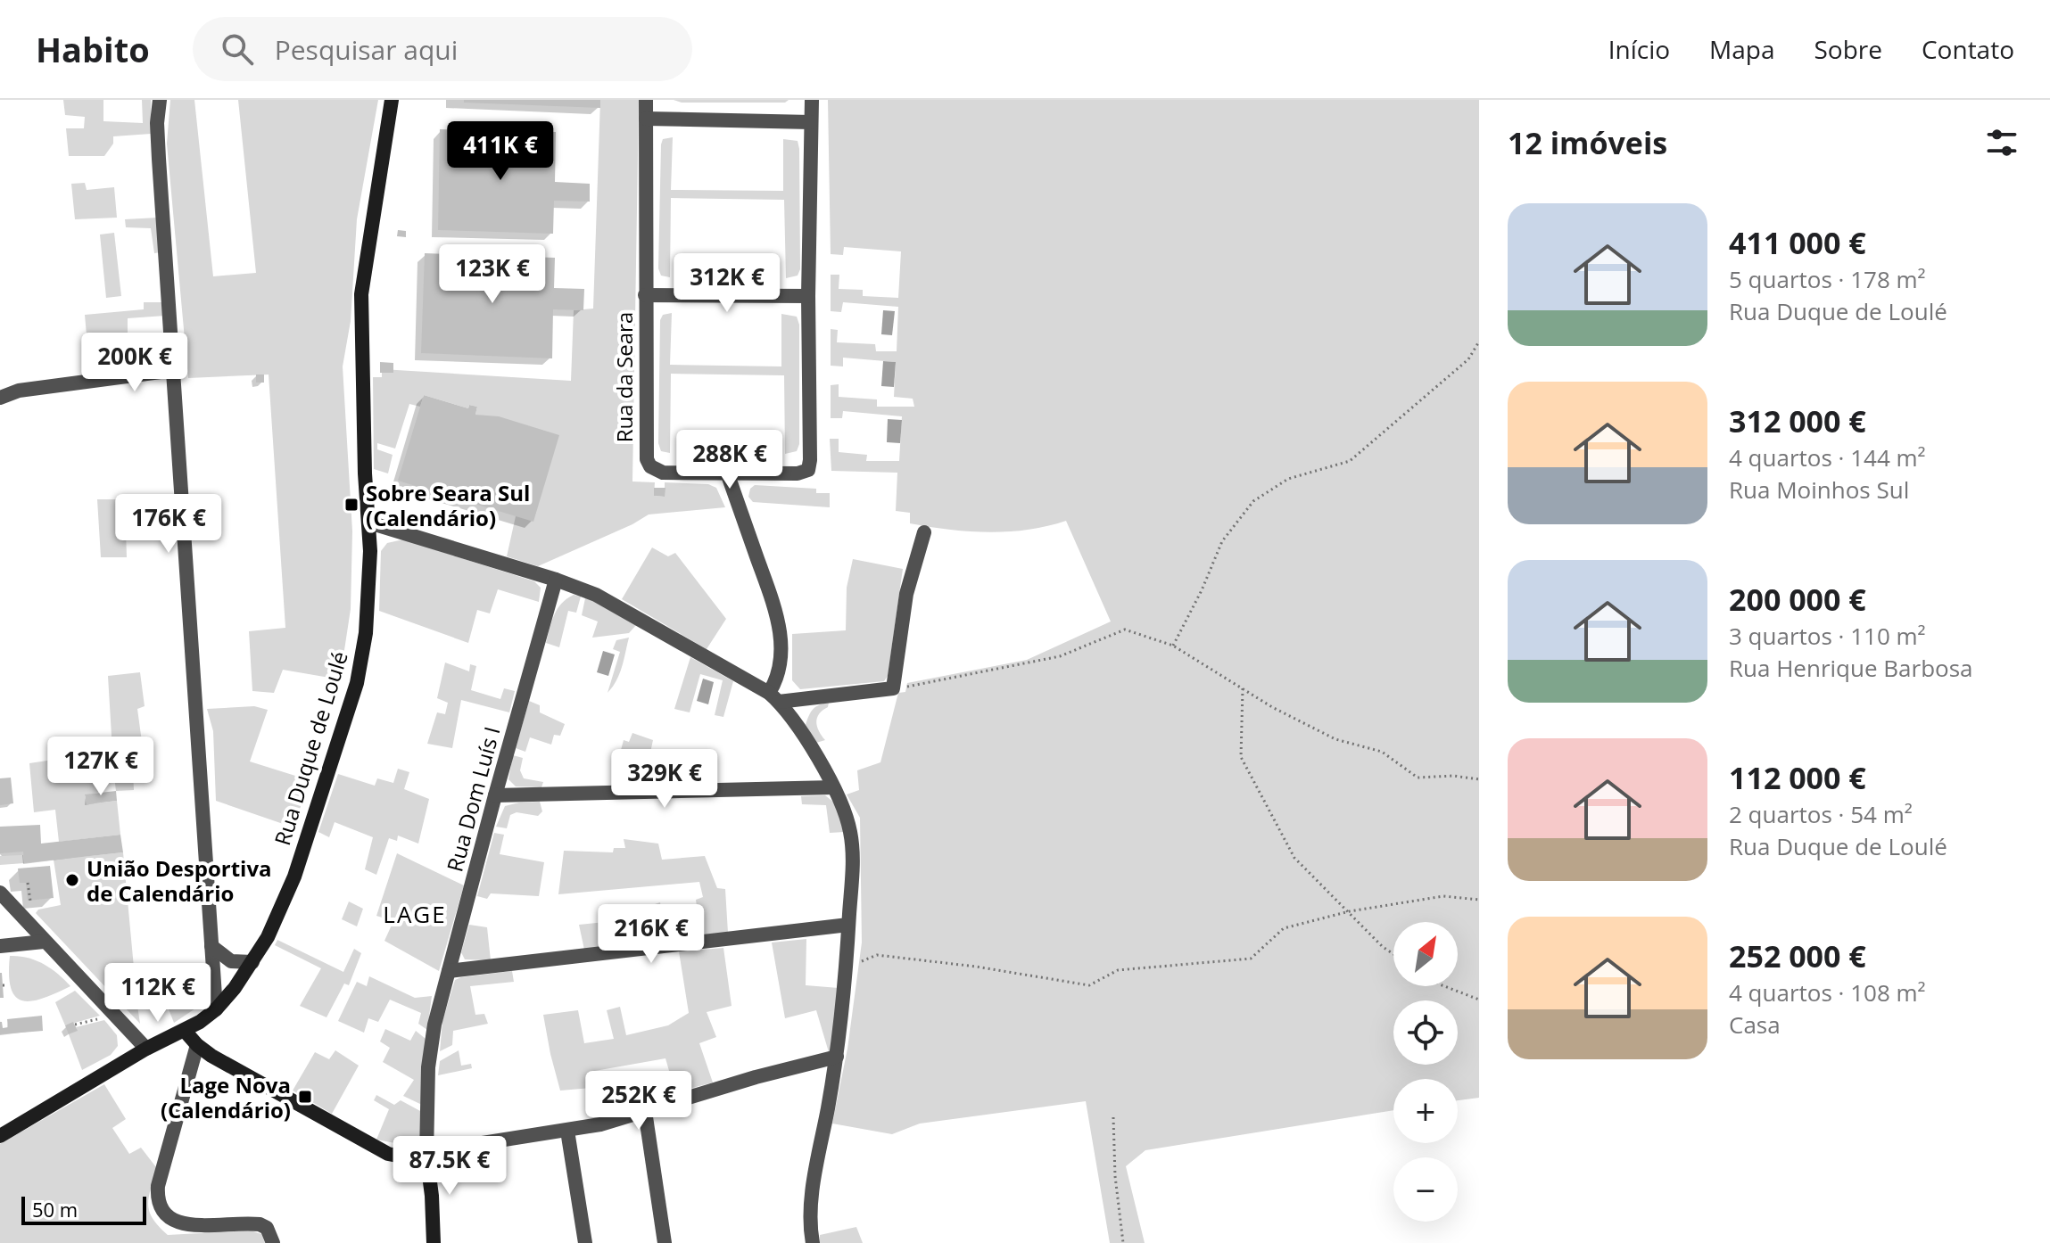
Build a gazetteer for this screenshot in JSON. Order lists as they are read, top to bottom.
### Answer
{
  "streets": {
    "street": ["Rua da Seara", "Rua Duque de Loulé", "Rua Dom Luís I"]
  },
  "districts": ["LAGE"],
  "places": {
    "transit": ["Sobre Seara Sul (Calendário)", "Lage Nova (Calendário)"],
    "other": ["União Desportiva de Calendário"]
  },
  "scale_bar": "50 m",
  "north": "top right",
  "page": {
    "header": "Habito",
    "search": "Pesquisar aqui",
    "nav": [
      "Início",
      "Mapa",
      "Sobre",
      "Contato"
    ],
    "heading": "12 imóveis",
    "price": [
      "411K €",
      "123K €",
      "312K €",
      "200K €",
      "288K €",
      "176K €",
      "127K €",
      "329K €",
      "216K €",
      "112K €",
      "252K €",
      "87.5K €"
    ],
    "list": [
      {
        "name": "411 000 €",
        "note": "5 quartos · 178 m² · Rua Duque de Loulé"
      },
      {
        "name": "312 000 €",
        "note": "4 quartos · 144 m² · Rua Moinhos Sul"
      },
      {
        "name": "200 000 €",
        "note": "3 quartos · 110 m² · Rua Henrique Barbosa"
      },
      {
        "name": "112 000 €",
        "note": "2 quartos · 54 m² · Rua Duque de Loulé"
      },
      {
        "name": "252 000 €",
        "note": "4 quartos · 108 m² · Casa"
      }
    ],
    "map_buttons": ["+", "−"],
    "scale": "50 m"
  }
}
